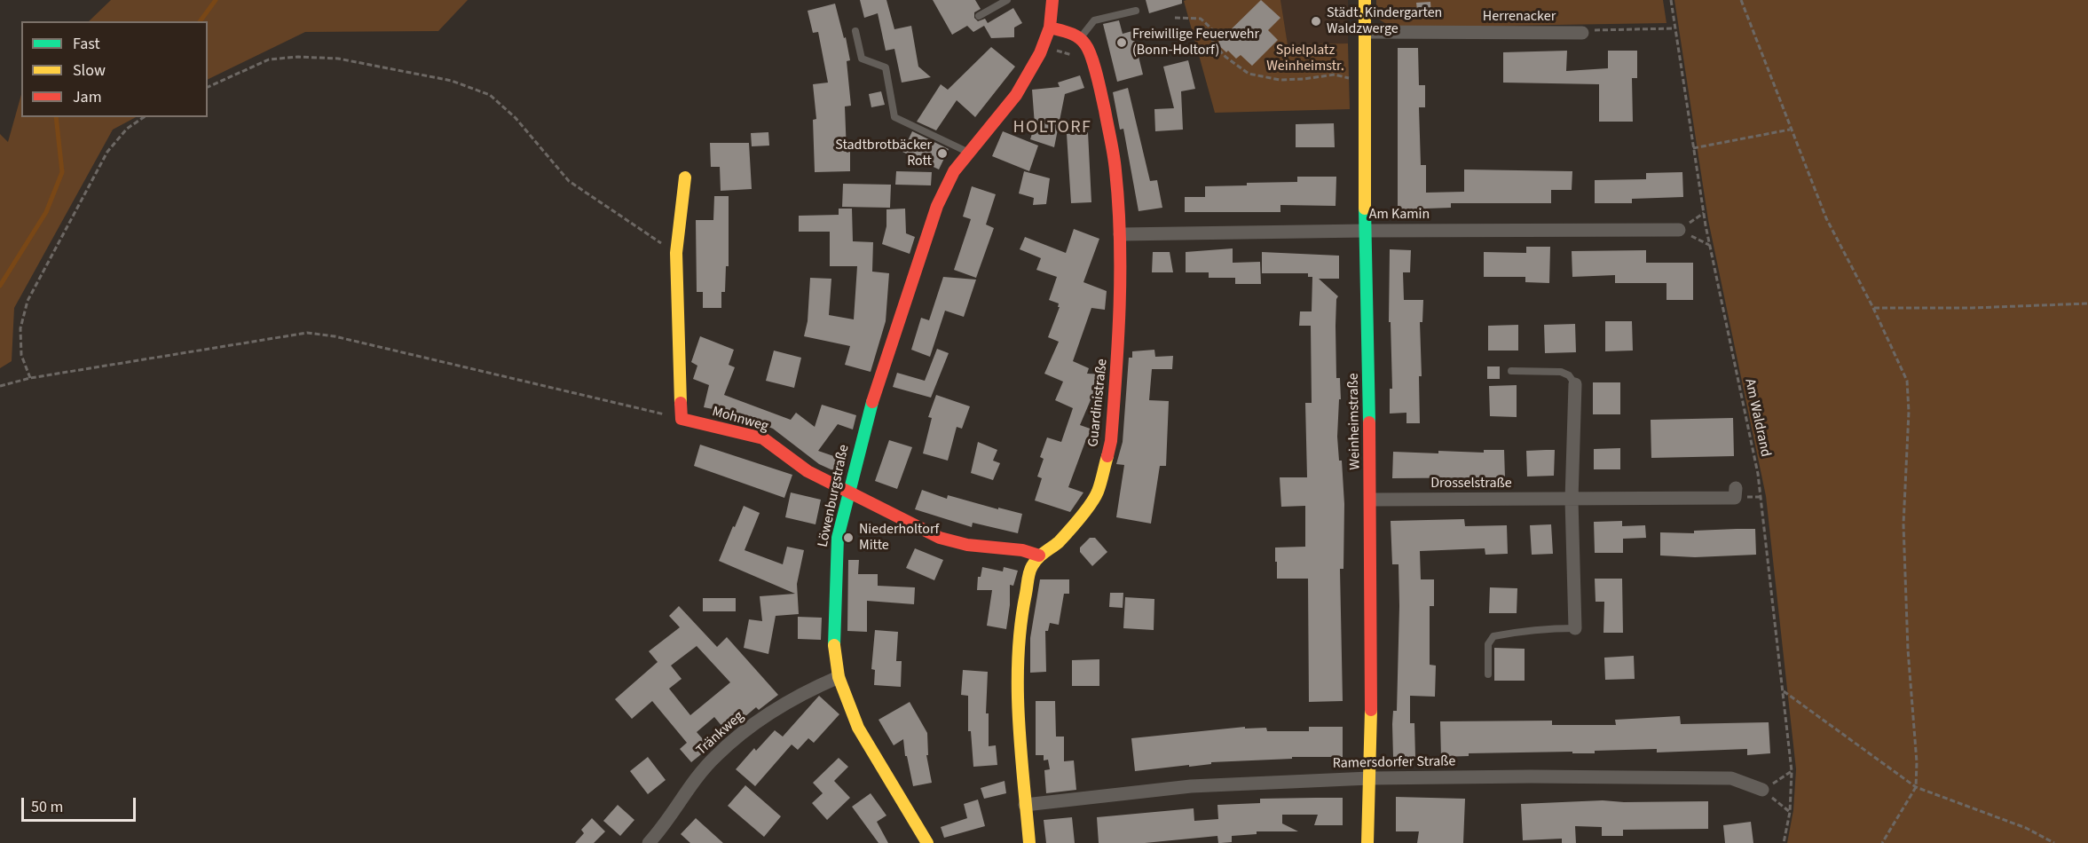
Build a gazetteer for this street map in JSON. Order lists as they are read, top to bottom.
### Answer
{
  "streets": {
    "street": [
      "Herrenacker",
      "Am Kamin",
      "Guardinistraße",
      "Mohnweg",
      "Weinheimstraße",
      "Drosselstraße",
      "Löwenburgstraße",
      "Tränkweg",
      "Ramersdorfer Straße"
    ],
    "path": ["Am Waldrand"]
  },
  "crossings": [
    ["Herrenacker", "Weinheimstraße"],
    ["Am Kamin", "Guardinistraße"],
    ["Am Kamin", "Weinheimstraße"],
    ["Guardinistraße", "Mohnweg"],
    ["Mohnweg", "Löwenburgstraße"],
    ["Weinheimstraße", "Drosselstraße"],
    ["Weinheimstraße", "Ramersdorfer Straße"],
    ["Löwenburgstraße", "Tränkweg"]
  ],
  "districts": ["HOLTORF"],
  "parks": ["Spielplatz Weinheimstr."],
  "places": [
    "Städt. Kindergarten Waldzwerge",
    "Freiwillige Feuerwehr (Bonn-Holtorf)",
    "Stadtbrotbäcker Rott",
    "Niederholtorf Mitte"
  ],
  "legend": ["Fast", "Slow", "Jam"],
  "scale_bar": "50 m"
}
